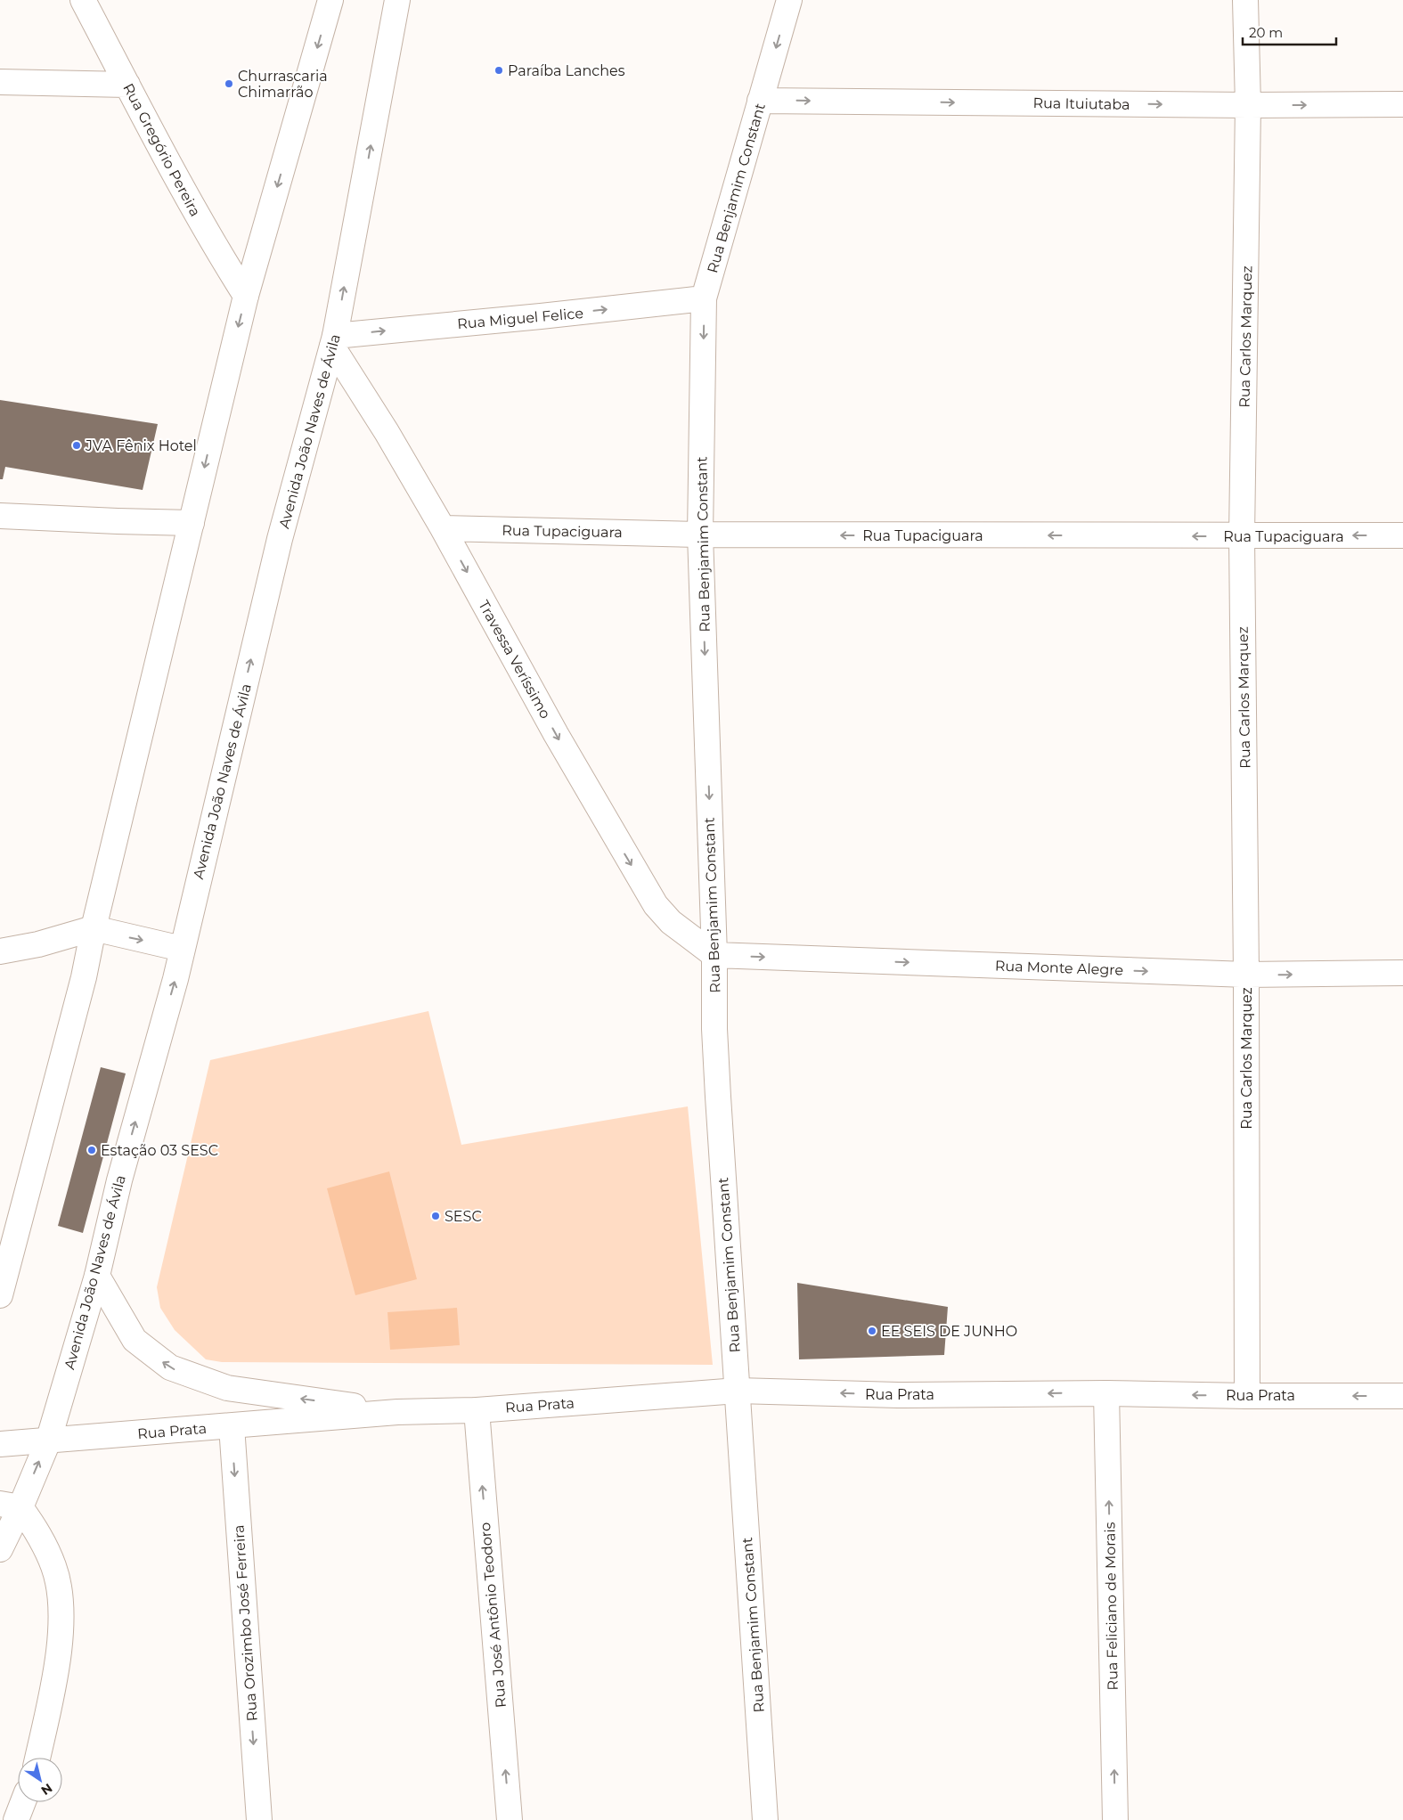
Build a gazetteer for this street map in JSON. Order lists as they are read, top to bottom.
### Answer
{
  "streets": {
    "street": [
      "Rua Ituiutaba",
      "Rua Gregório Pereira",
      "Rua Benjamim Constant",
      "Rua Miguel Felice",
      "Rua Carlos Marquez",
      "Avenida João Naves de Ávila",
      "Rua Tupaciguara",
      "Travessa Veríssimo",
      "Rua Monte Alegre",
      "Rua Prata",
      "Rua Feliciano de Morais",
      "Rua José Antônio Teodoro",
      "Rua Orozimbo José Ferreira"
    ]
  },
  "crossings": [
    ["Rua Ituiutaba", "Rua Benjamim Constant"],
    ["Rua Ituiutaba", "Rua Carlos Marquez"],
    ["Rua Benjamim Constant", "Rua Miguel Felice"],
    ["Rua Benjamim Constant", "Rua Tupaciguara"],
    ["Rua Benjamim Constant", "Travessa Veríssimo"],
    ["Rua Benjamim Constant", "Rua Monte Alegre"],
    ["Rua Benjamim Constant", "Rua Prata"],
    ["Rua Miguel Felice", "Avenida João Naves de Ávila"],
    ["Rua Miguel Felice", "Travessa Veríssimo"],
    ["Rua Carlos Marquez", "Rua Tupaciguara"],
    ["Rua Carlos Marquez", "Rua Monte Alegre"],
    ["Rua Carlos Marquez", "Rua Prata"],
    ["Avenida João Naves de Ávila", "Travessa Veríssimo"],
    ["Avenida João Naves de Ávila", "Rua Prata"],
    ["Rua Tupaciguara", "Travessa Veríssimo"],
    ["Travessa Veríssimo", "Rua Monte Alegre"],
    ["Rua Prata", "Rua Feliciano de Morais"],
    ["Rua Prata", "Rua José Antônio Teodoro"],
    ["Rua Prata", "Rua Orozimbo José Ferreira"]
  ],
  "one_way": [
    "Rua Ituiutaba",
    "Rua Benjamim Constant",
    "Rua Miguel Felice",
    "Rua Tupaciguara",
    "Travessa Veríssimo",
    "Rua Monte Alegre",
    "Rua Feliciano de Morais",
    "Rua José Antônio Teodoro"
  ],
  "places": [
    "Paraíba Lanches",
    "Churrascaria Chimarrão",
    "JVA Fênix Hotel",
    "Estação 03 SESC",
    "SESC",
    "EE SEIS DE JUNHO"
  ],
  "scale_bar": "20 m",
  "north": "bottom right"
}
